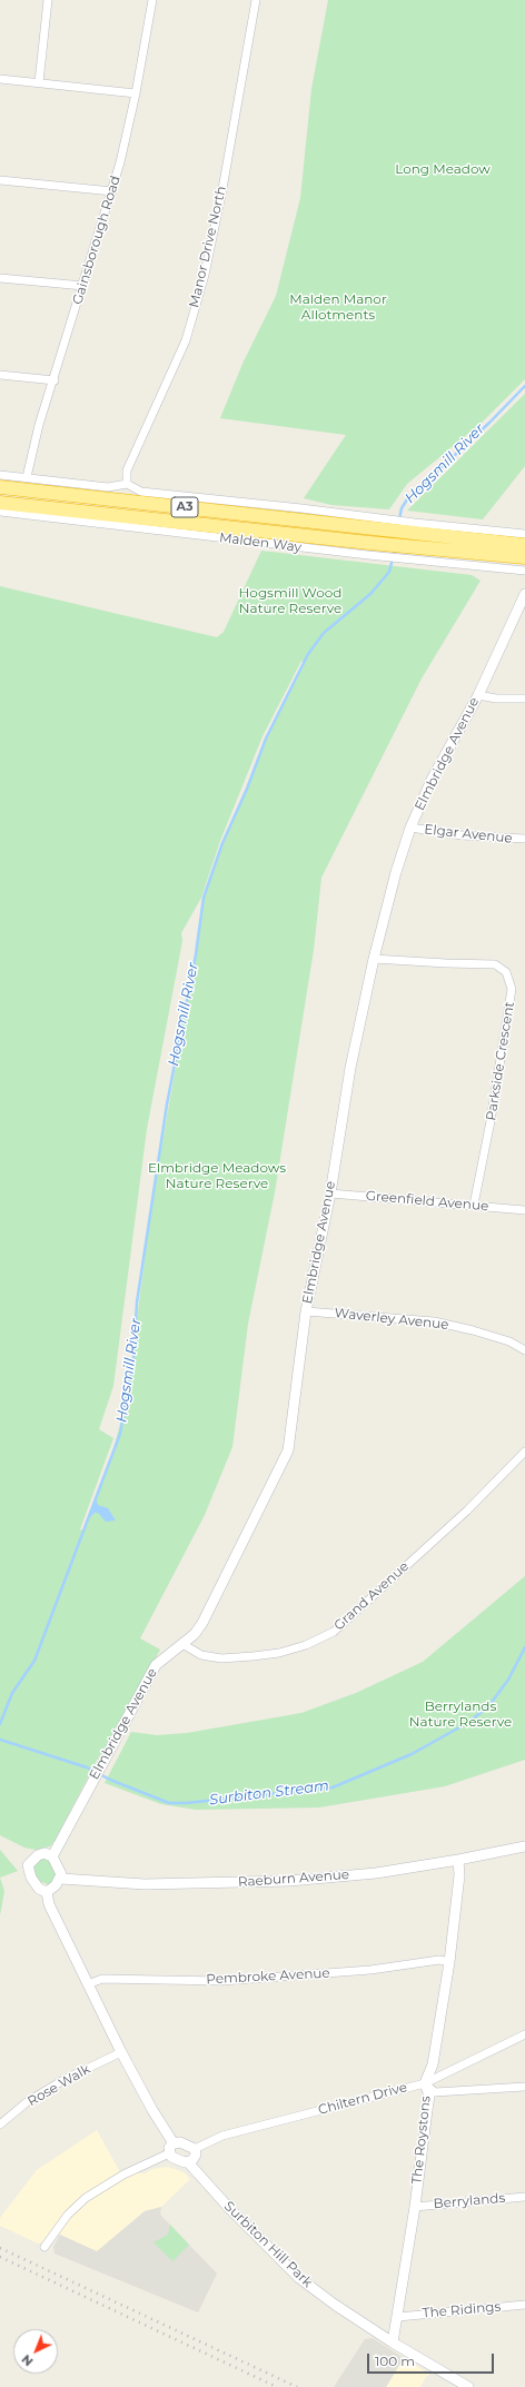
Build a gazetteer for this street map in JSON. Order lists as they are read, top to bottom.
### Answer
{
  "streets": {
    "highway": ["A3", "Malden Way"],
    "street": [
      "Gainsborough Road",
      "Manor Drive North",
      "Elmbridge Avenue",
      "Elgar Avenue",
      "Parkside Crescent",
      "Greenfield Avenue",
      "Waverley Avenue",
      "Grand Avenue",
      "Raeburn Avenue",
      "Pembroke Avenue",
      "Rose Walk",
      "Chiltern Drive",
      "The Roystons",
      "Berrylands",
      "Surbiton Hill Park",
      "The Ridings"
    ]
  },
  "crossings": [
    ["Manor Drive North", "Malden Way"],
    ["A3", "Malden Way"],
    ["Elmbridge Avenue", "Elgar Avenue"],
    ["Elmbridge Avenue", "Parkside Crescent"],
    ["Elmbridge Avenue", "Greenfield Avenue"],
    ["Elmbridge Avenue", "Waverley Avenue"],
    ["Elmbridge Avenue", "Grand Avenue"],
    ["Elmbridge Avenue", "Raeburn Avenue"],
    ["Parkside Crescent", "Greenfield Avenue"],
    ["Raeburn Avenue", "The Roystons"],
    ["Pembroke Avenue", "The Roystons"],
    ["Chiltern Drive", "The Roystons"],
    ["Chiltern Drive", "Surbiton Hill Park"],
    ["The Roystons", "Berrylands"],
    ["The Roystons", "Surbiton Hill Park"],
    ["The Roystons", "The Ridings"]
  ],
  "water": ["Hogsmill River", "Surbiton Stream"],
  "parks": [
    "Long Meadow",
    "Malden Manor Allotments",
    "Hogsmill Wood Nature Reserve",
    "Elmbridge Meadows Nature Reserve",
    "Berrylands Nature Reserve"
  ],
  "scale_bar": "100 m",
  "north": "bottom left"
}
